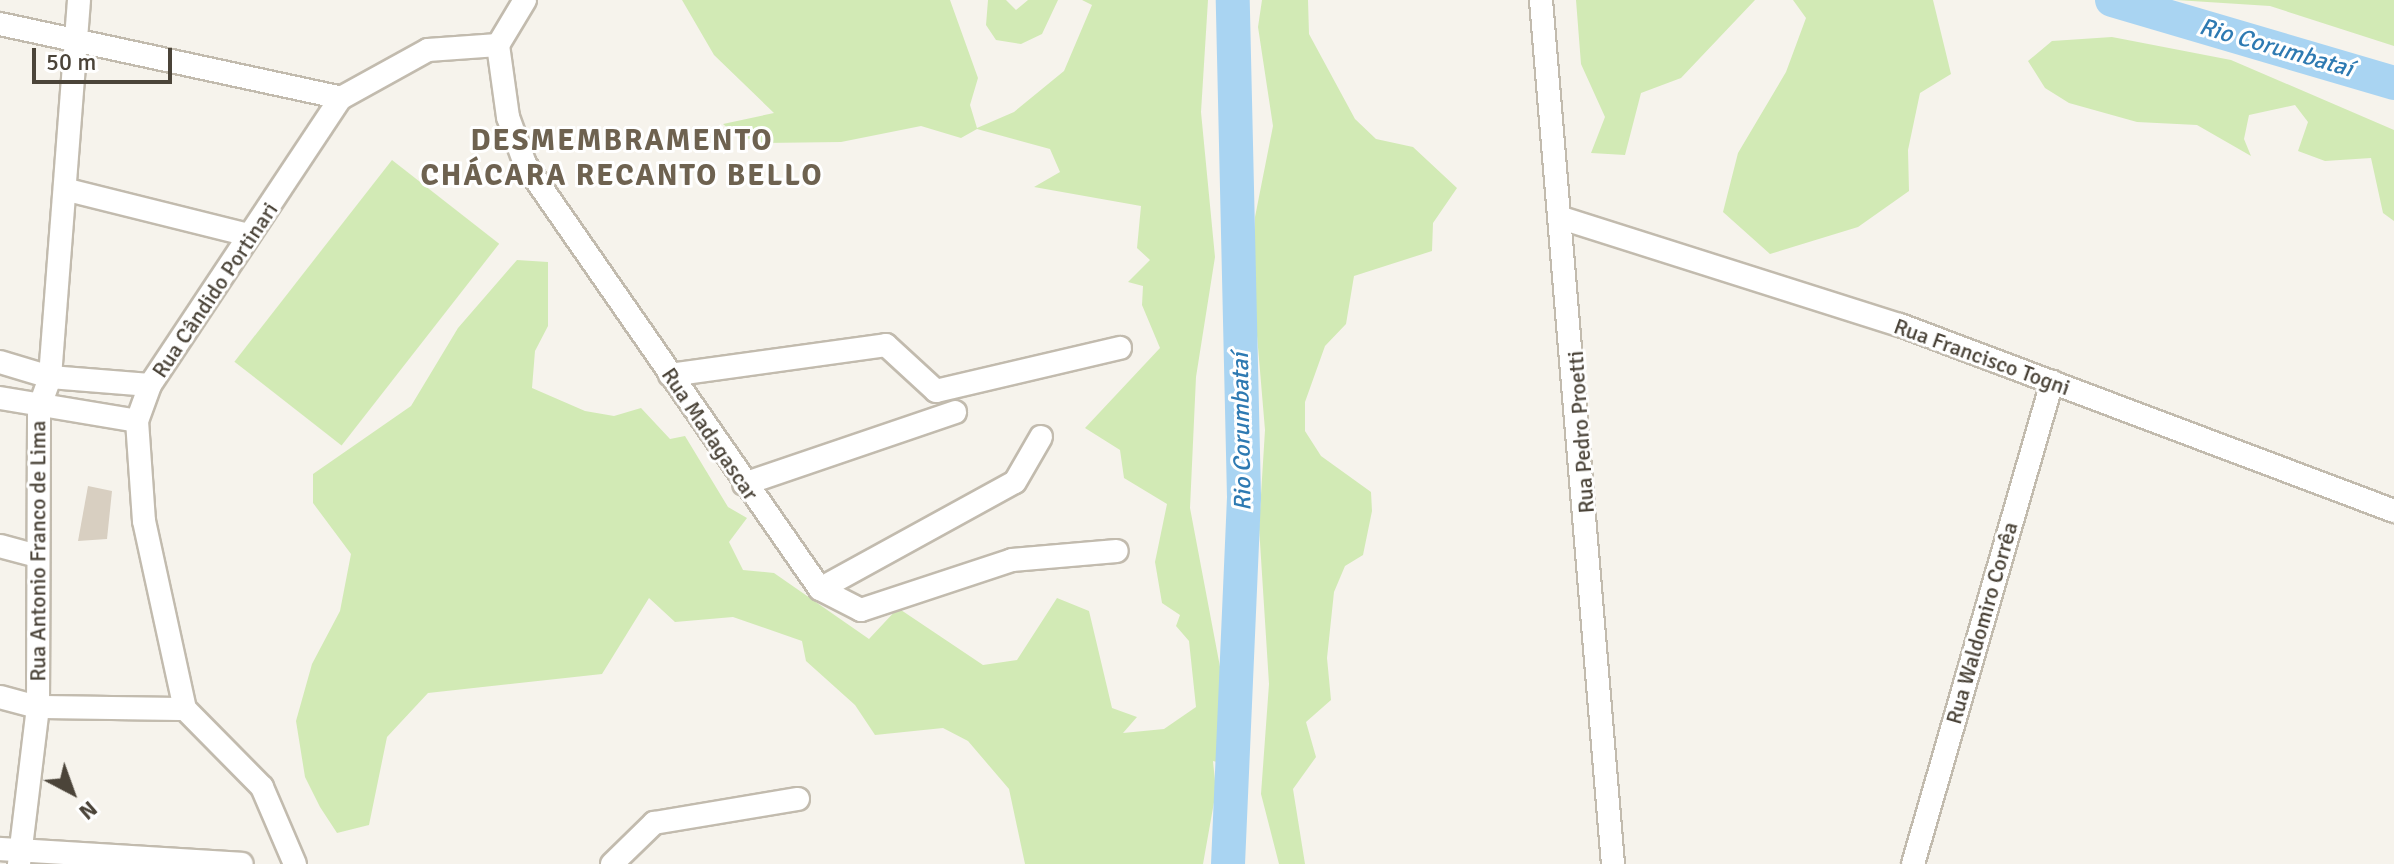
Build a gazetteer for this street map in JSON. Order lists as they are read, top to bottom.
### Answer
{
  "streets": {
    "street": [
      "Rua Cândido Portinari",
      "Rua Francisco Togni",
      "Rua Pedro Proetti",
      "Rua Madagascar",
      "Rua Antonio Franco de Lima",
      "Rua Waldomiro Corrêa"
    ]
  },
  "crossings": [
    ["Rua Cândido Portinari", "Rua Madagascar"],
    ["Rua Francisco Togni", "Rua Pedro Proetti"],
    ["Rua Francisco Togni", "Rua Waldomiro Corrêa"]
  ],
  "districts": ["DESMEMBRAMENTO CHÁCARA RECANTO BELLO"],
  "water": ["Rio Corumbataí"],
  "scale_bar": "50 m",
  "north": "bottom right"
}
